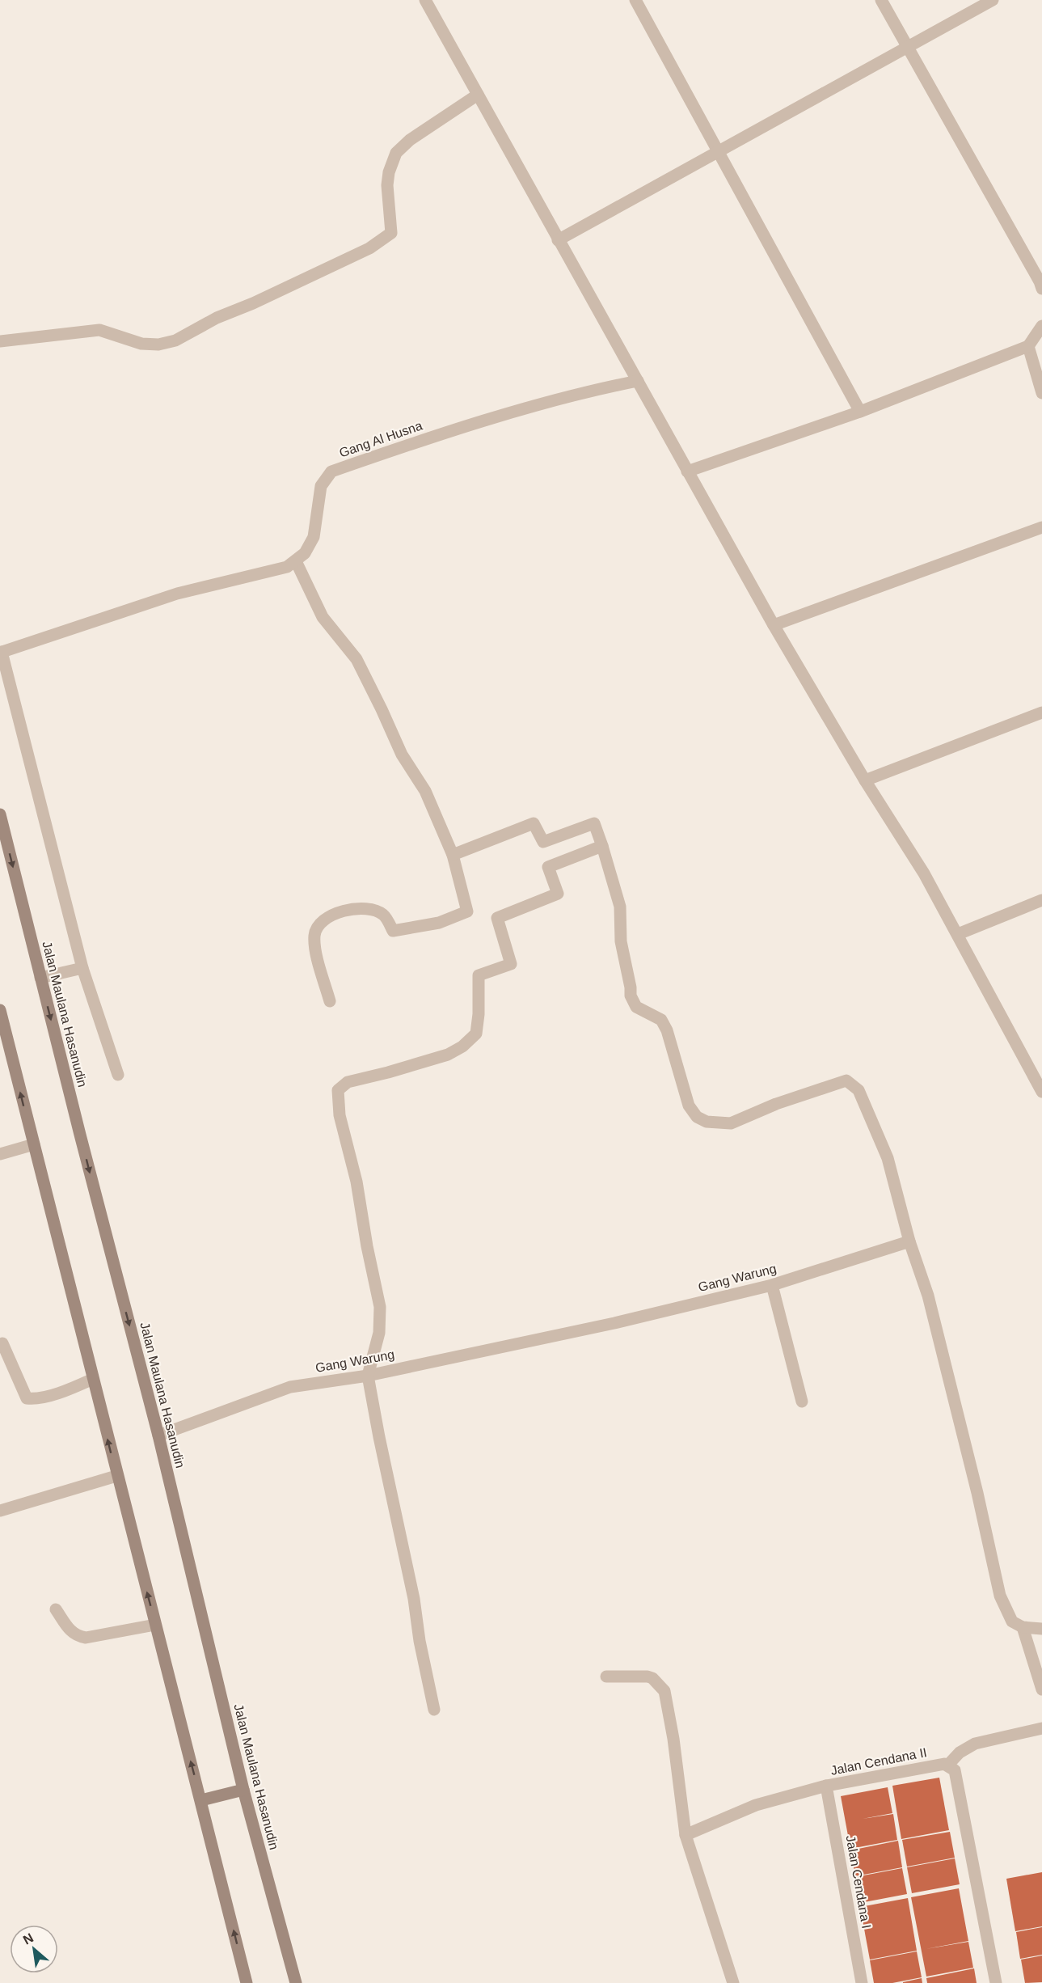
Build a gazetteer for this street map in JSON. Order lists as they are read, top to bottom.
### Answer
{
  "streets": {
    "street": [
      "Gang Al Husna",
      "Jalan Maulana Hasanudin",
      "Gang Warung",
      "Jalan Cendana II",
      "Jalan Cendana I"
    ]
  },
  "crossings": [
    ["Jalan Maulana Hasanudin", "Gang Warung"],
    ["Jalan Cendana II", "Jalan Cendana I"]
  ],
  "north": "top left"
}
